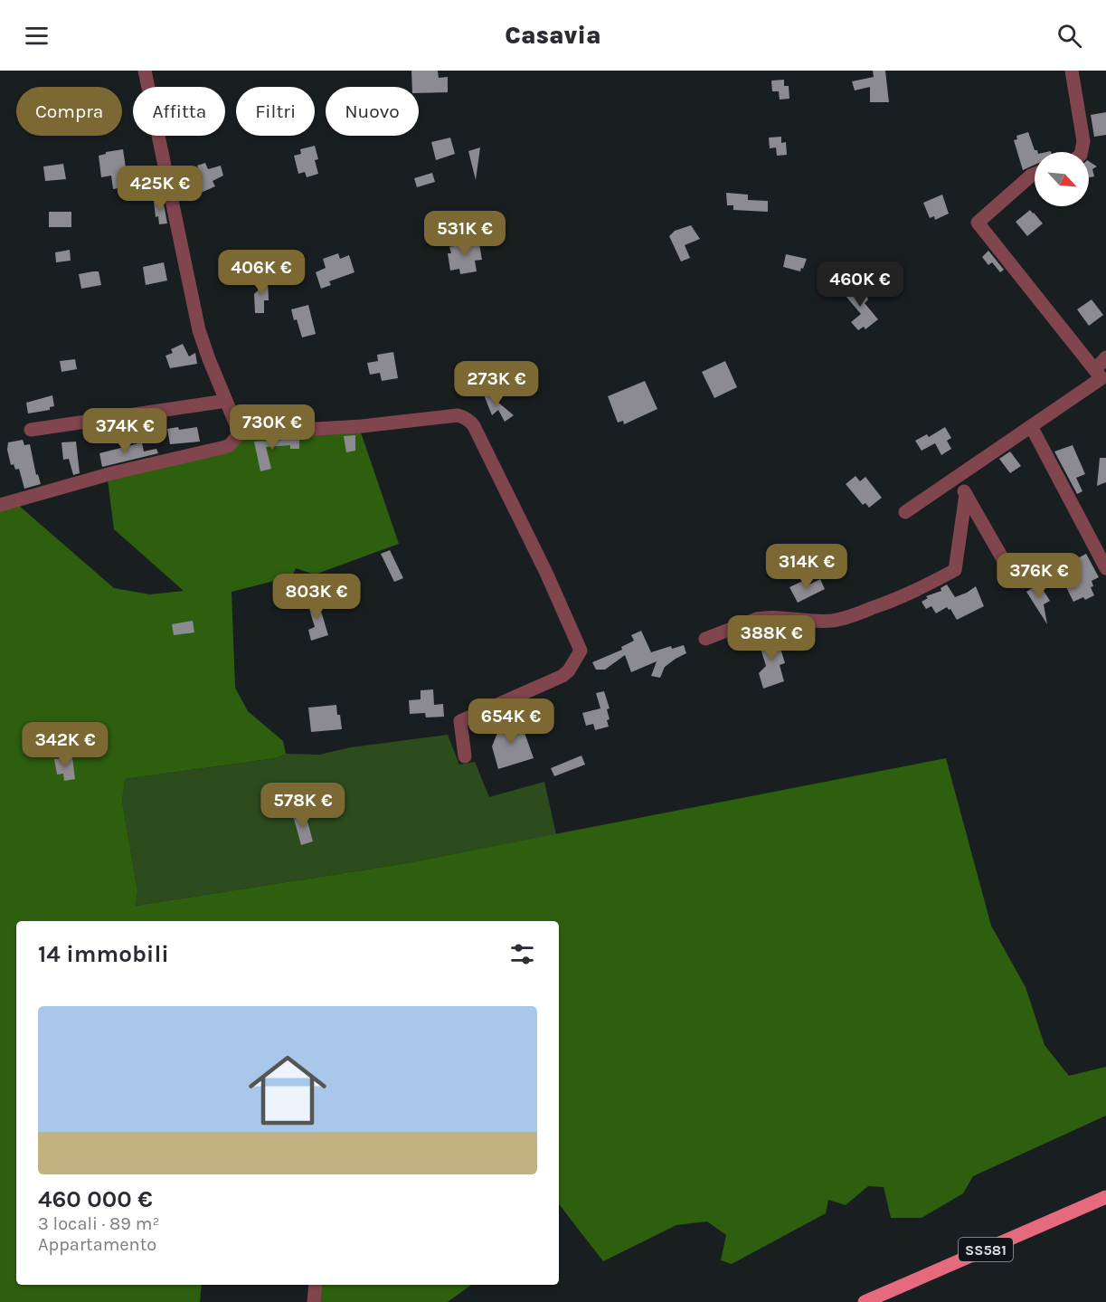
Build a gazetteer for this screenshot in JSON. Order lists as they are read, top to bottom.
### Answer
{
  "streets": {
    "main road": ["SS581"]
  },
  "north": "bottom right",
  "page": {
    "header": "Casavia",
    "chip": [
      "Compra",
      "Affitta",
      "Filtri",
      "Nuovo"
    ],
    "price": [
      "425K €",
      "531K €",
      "406K €",
      "460K €",
      "273K €",
      "730K €",
      "374K €",
      "314K €",
      "376K €",
      "803K €",
      "388K €",
      "654K €",
      "342K €",
      "578K €"
    ],
    "heading": "14 immobili",
    "list": [
      {
        "name": "460 000 €",
        "note": "3 locali · 89 m² · Appartamento"
      }
    ]
  }
}
